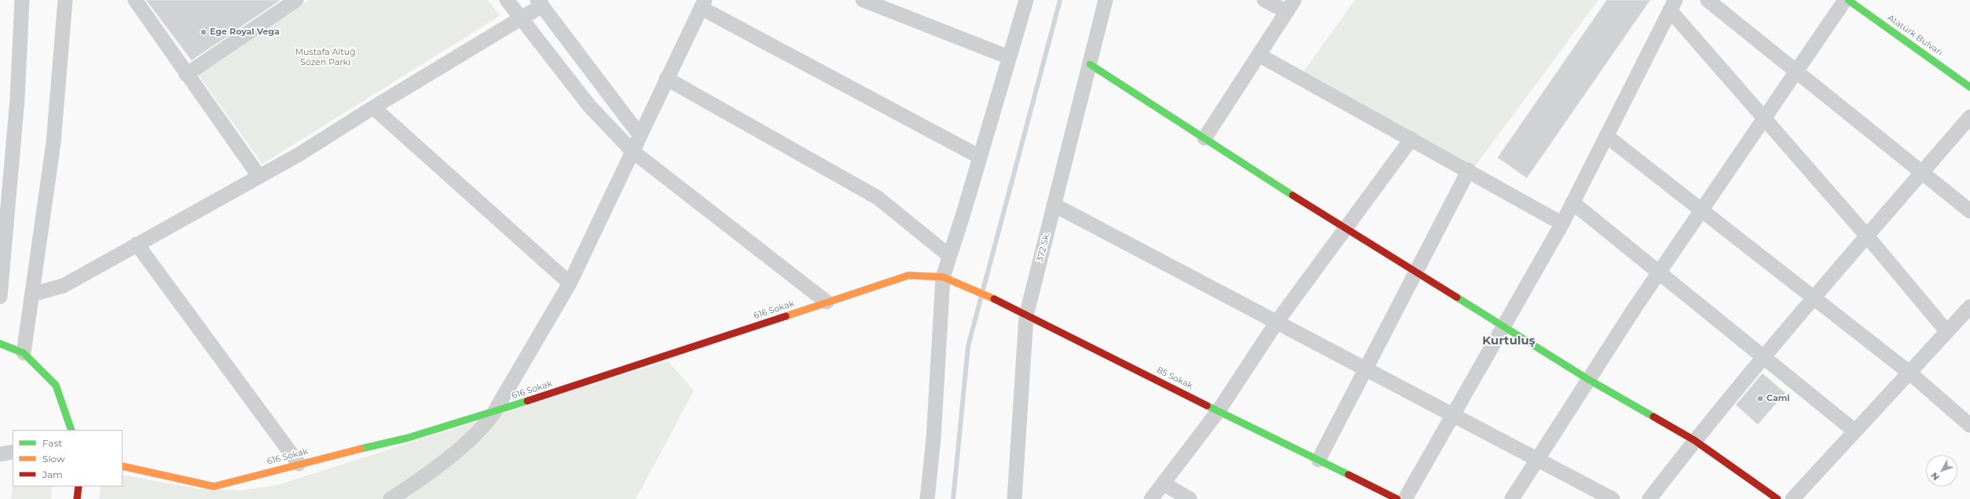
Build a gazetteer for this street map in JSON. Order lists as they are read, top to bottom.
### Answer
{
  "streets": {
    "street": [
      "Atatürk Bulvarı",
      "372 Sk.",
      "616 Sokak",
      "85 Sokak"
    ]
  },
  "crossings": [
    ["372 Sk.", "85 Sokak"],
    ["616 Sokak", "85 Sokak"]
  ],
  "districts": ["Kurtuluş"],
  "parks": ["Mustafa Altuğ Sözen Parkı"],
  "places": ["Ege Royal Vega", "Cami"],
  "legend": ["Fast", "Slow", "Jam"],
  "north": "bottom left"
}
